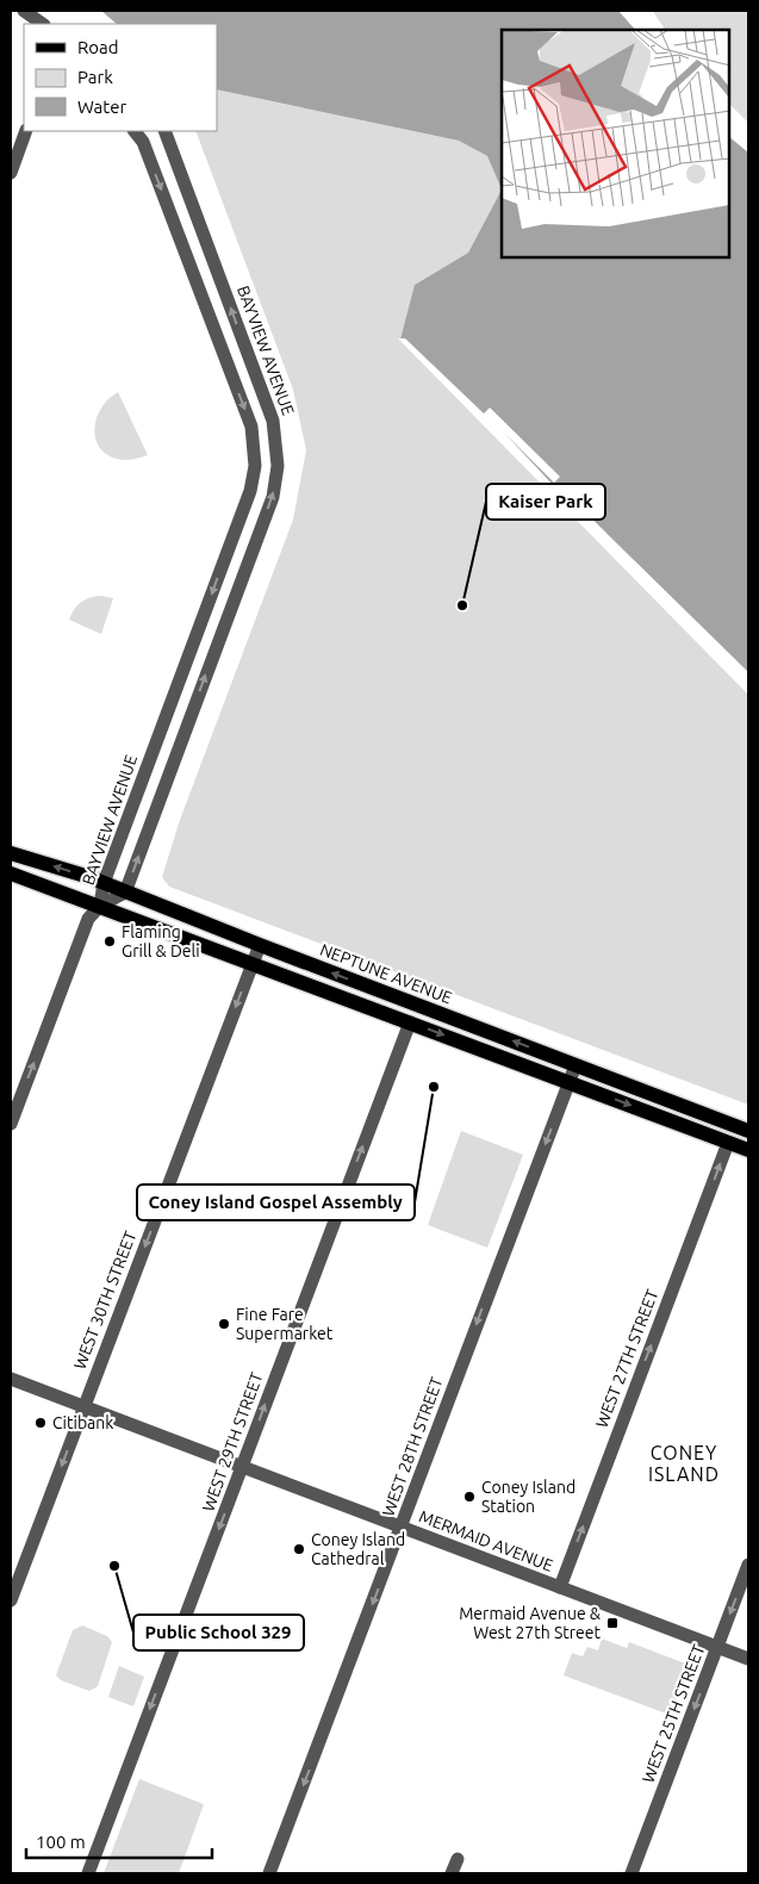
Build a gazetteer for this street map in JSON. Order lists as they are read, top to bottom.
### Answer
{
  "streets": {
    "main road": ["NEPTUNE AVENUE"],
    "street": [
      "BAYVIEW AVENUE",
      "WEST 30TH STREET",
      "WEST 27TH STREET",
      "WEST 29TH STREET",
      "WEST 28TH STREET",
      "MERMAID AVENUE",
      "WEST 25TH STREET"
    ]
  },
  "crossings": [
    ["BAYVIEW AVENUE", "NEPTUNE AVENUE"],
    ["NEPTUNE AVENUE", "WEST 30TH STREET"],
    ["NEPTUNE AVENUE", "WEST 28TH STREET"],
    ["WEST 30TH STREET", "MERMAID AVENUE"],
    ["WEST 27TH STREET", "MERMAID AVENUE"],
    ["WEST 29TH STREET", "MERMAID AVENUE"],
    ["WEST 28TH STREET", "MERMAID AVENUE"],
    ["MERMAID AVENUE", "WEST 25TH STREET"]
  ],
  "one_way": [
    "WEST 30TH STREET",
    "WEST 27TH STREET",
    "WEST 28TH STREET",
    "WEST 25TH STREET"
  ],
  "districts": ["CONEY ISLAND"],
  "places": {
    "other": [
      "Kaiser Park",
      "Flaming Grill & Deli",
      "Coney Island Gospel Assembly",
      "Fine Fare Supermarket",
      "Citibank",
      "Coney Island Station",
      "Coney Island Cathedral",
      "Public School 329"
    ],
    "transit": ["Mermaid Avenue & West 27th Street"]
  },
  "legend": ["Road", "Park", "Water"],
  "scale_bar": "100 m"
}
